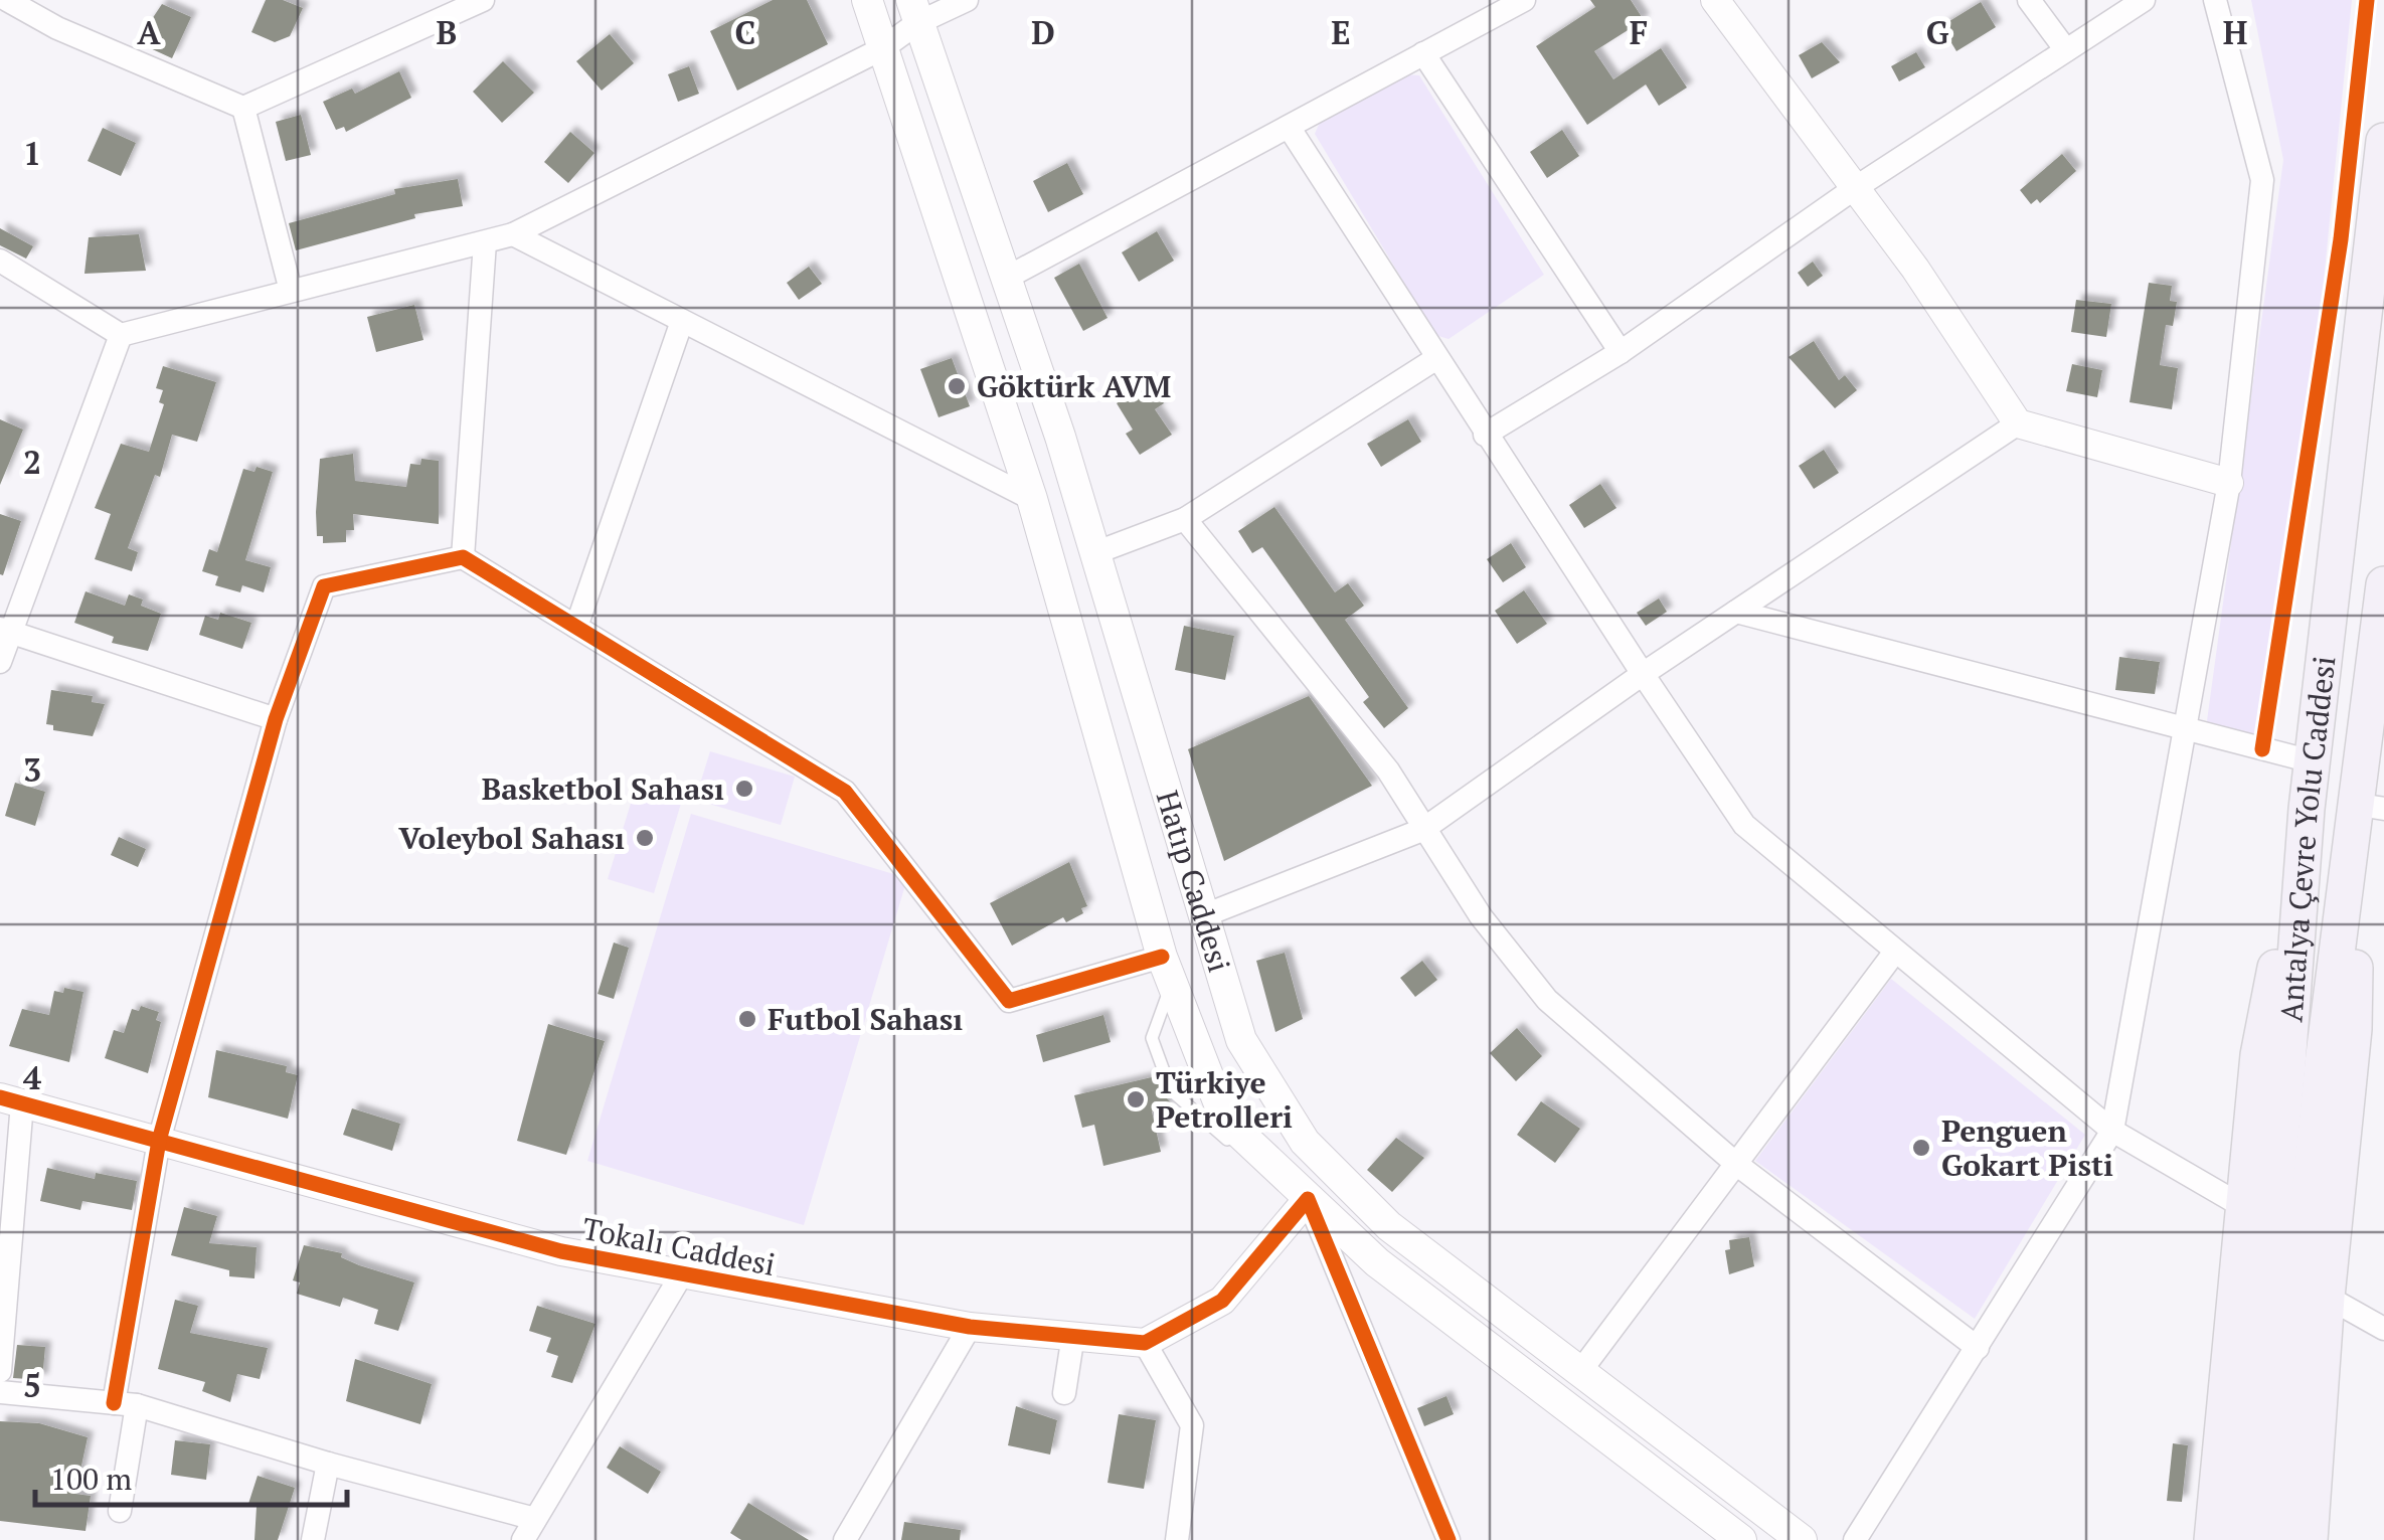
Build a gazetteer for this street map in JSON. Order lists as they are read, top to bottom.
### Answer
{
  "streets": {
    "highway": ["Antalya Çevre Yolu Caddesi"],
    "main road": ["Hatıp Caddesi"],
    "street": ["Tokalı Caddesi"]
  },
  "places": [
    "Göktürk AVM",
    "Basketbol Sahası",
    "Voleybol Sahası",
    "Futbol Sahası",
    "Türkiye Petrolleri",
    "Penguen Gokart Pisti"
  ],
  "scale_bar": "100 m",
  "grid": {
    "columns": [
      "A",
      "B",
      "C",
      "D",
      "E",
      "F",
      "G",
      "H"
    ],
    "rows": [
      "1",
      "2",
      "3",
      "4",
      "5"
    ]
  }
}
